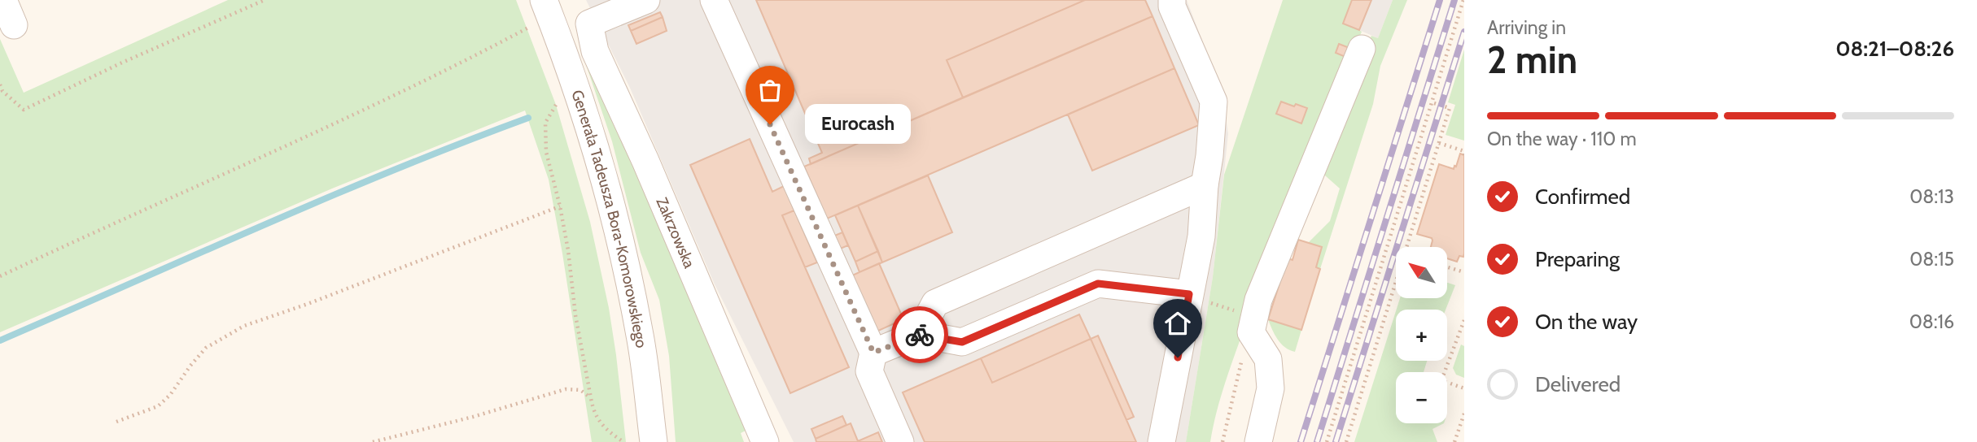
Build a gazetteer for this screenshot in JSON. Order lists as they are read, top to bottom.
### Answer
{
  "streets": {
    "street": ["Generała Tadeusza Bora-Komorowskiego", "Zakrzowska"]
  },
  "places": ["Eurocash"],
  "north": "top left",
  "page": {
    "heading": ["2 min", "Arriving in", "08:21–08:26"],
    "bar": "On the way · 110 m",
    "bubble": "Eurocash",
    "list": [
      ["Confirmed", "08:13"],
      ["Preparing", "08:15"],
      ["On the way", "08:16"],
      "Delivered"
    ],
    "map_buttons": ["+", "−"]
  }
}
